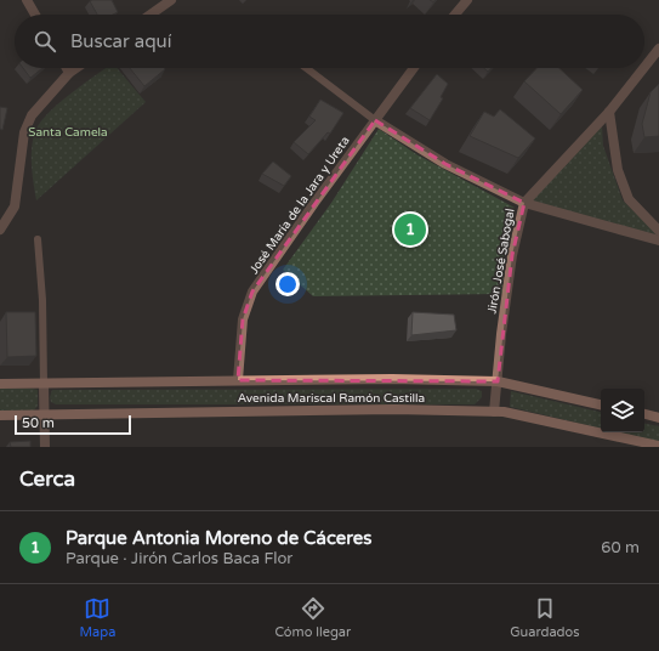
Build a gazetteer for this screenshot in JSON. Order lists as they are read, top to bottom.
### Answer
{
  "streets": {
    "main road": ["Avenida Mariscal Ramón Castilla"],
    "street": ["José María de la Jara y Ureta", "Jirón José Sabogal"]
  },
  "crossings": [
    ["José María de la Jara y Ureta", "Avenida Mariscal Ramón Castilla"],
    ["Jirón José Sabogal", "Avenida Mariscal Ramón Castilla"]
  ],
  "parks": ["Santa Camela"],
  "scale_bar": "50 m",
  "page": {
    "search": "Buscar aquí",
    "pins": "1",
    "scale": "50 m",
    "heading": "Cerca",
    "list": [
      {
        "mark": "1",
        "name": "Parque Antonia Moreno de Cáceres",
        "note": "Parque · Jirón Carlos Baca Flor",
        "value": "60 m"
      }
    ],
    "nav": ["Mapa", "Cómo llegar", "Guardados"]
  }
}
